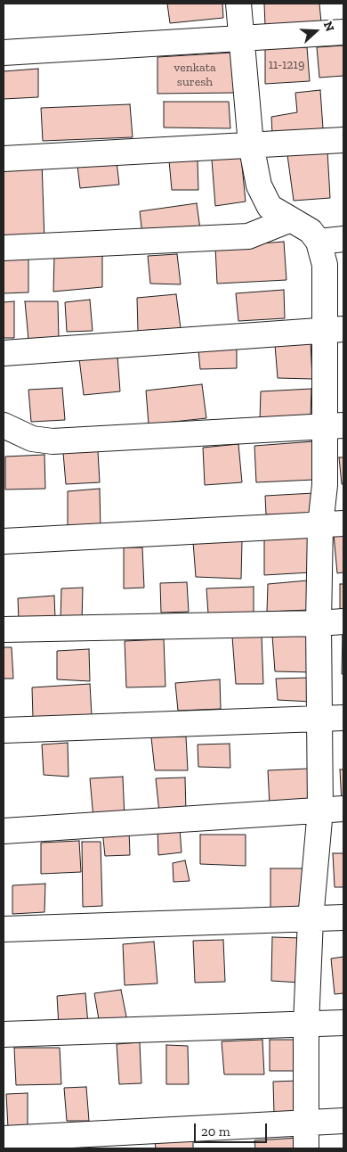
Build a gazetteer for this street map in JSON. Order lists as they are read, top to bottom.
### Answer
{
  "house_numbers": ["11-1219", "venkata suresh"],
  "scale_bar": "20 m",
  "north": "right"
}
